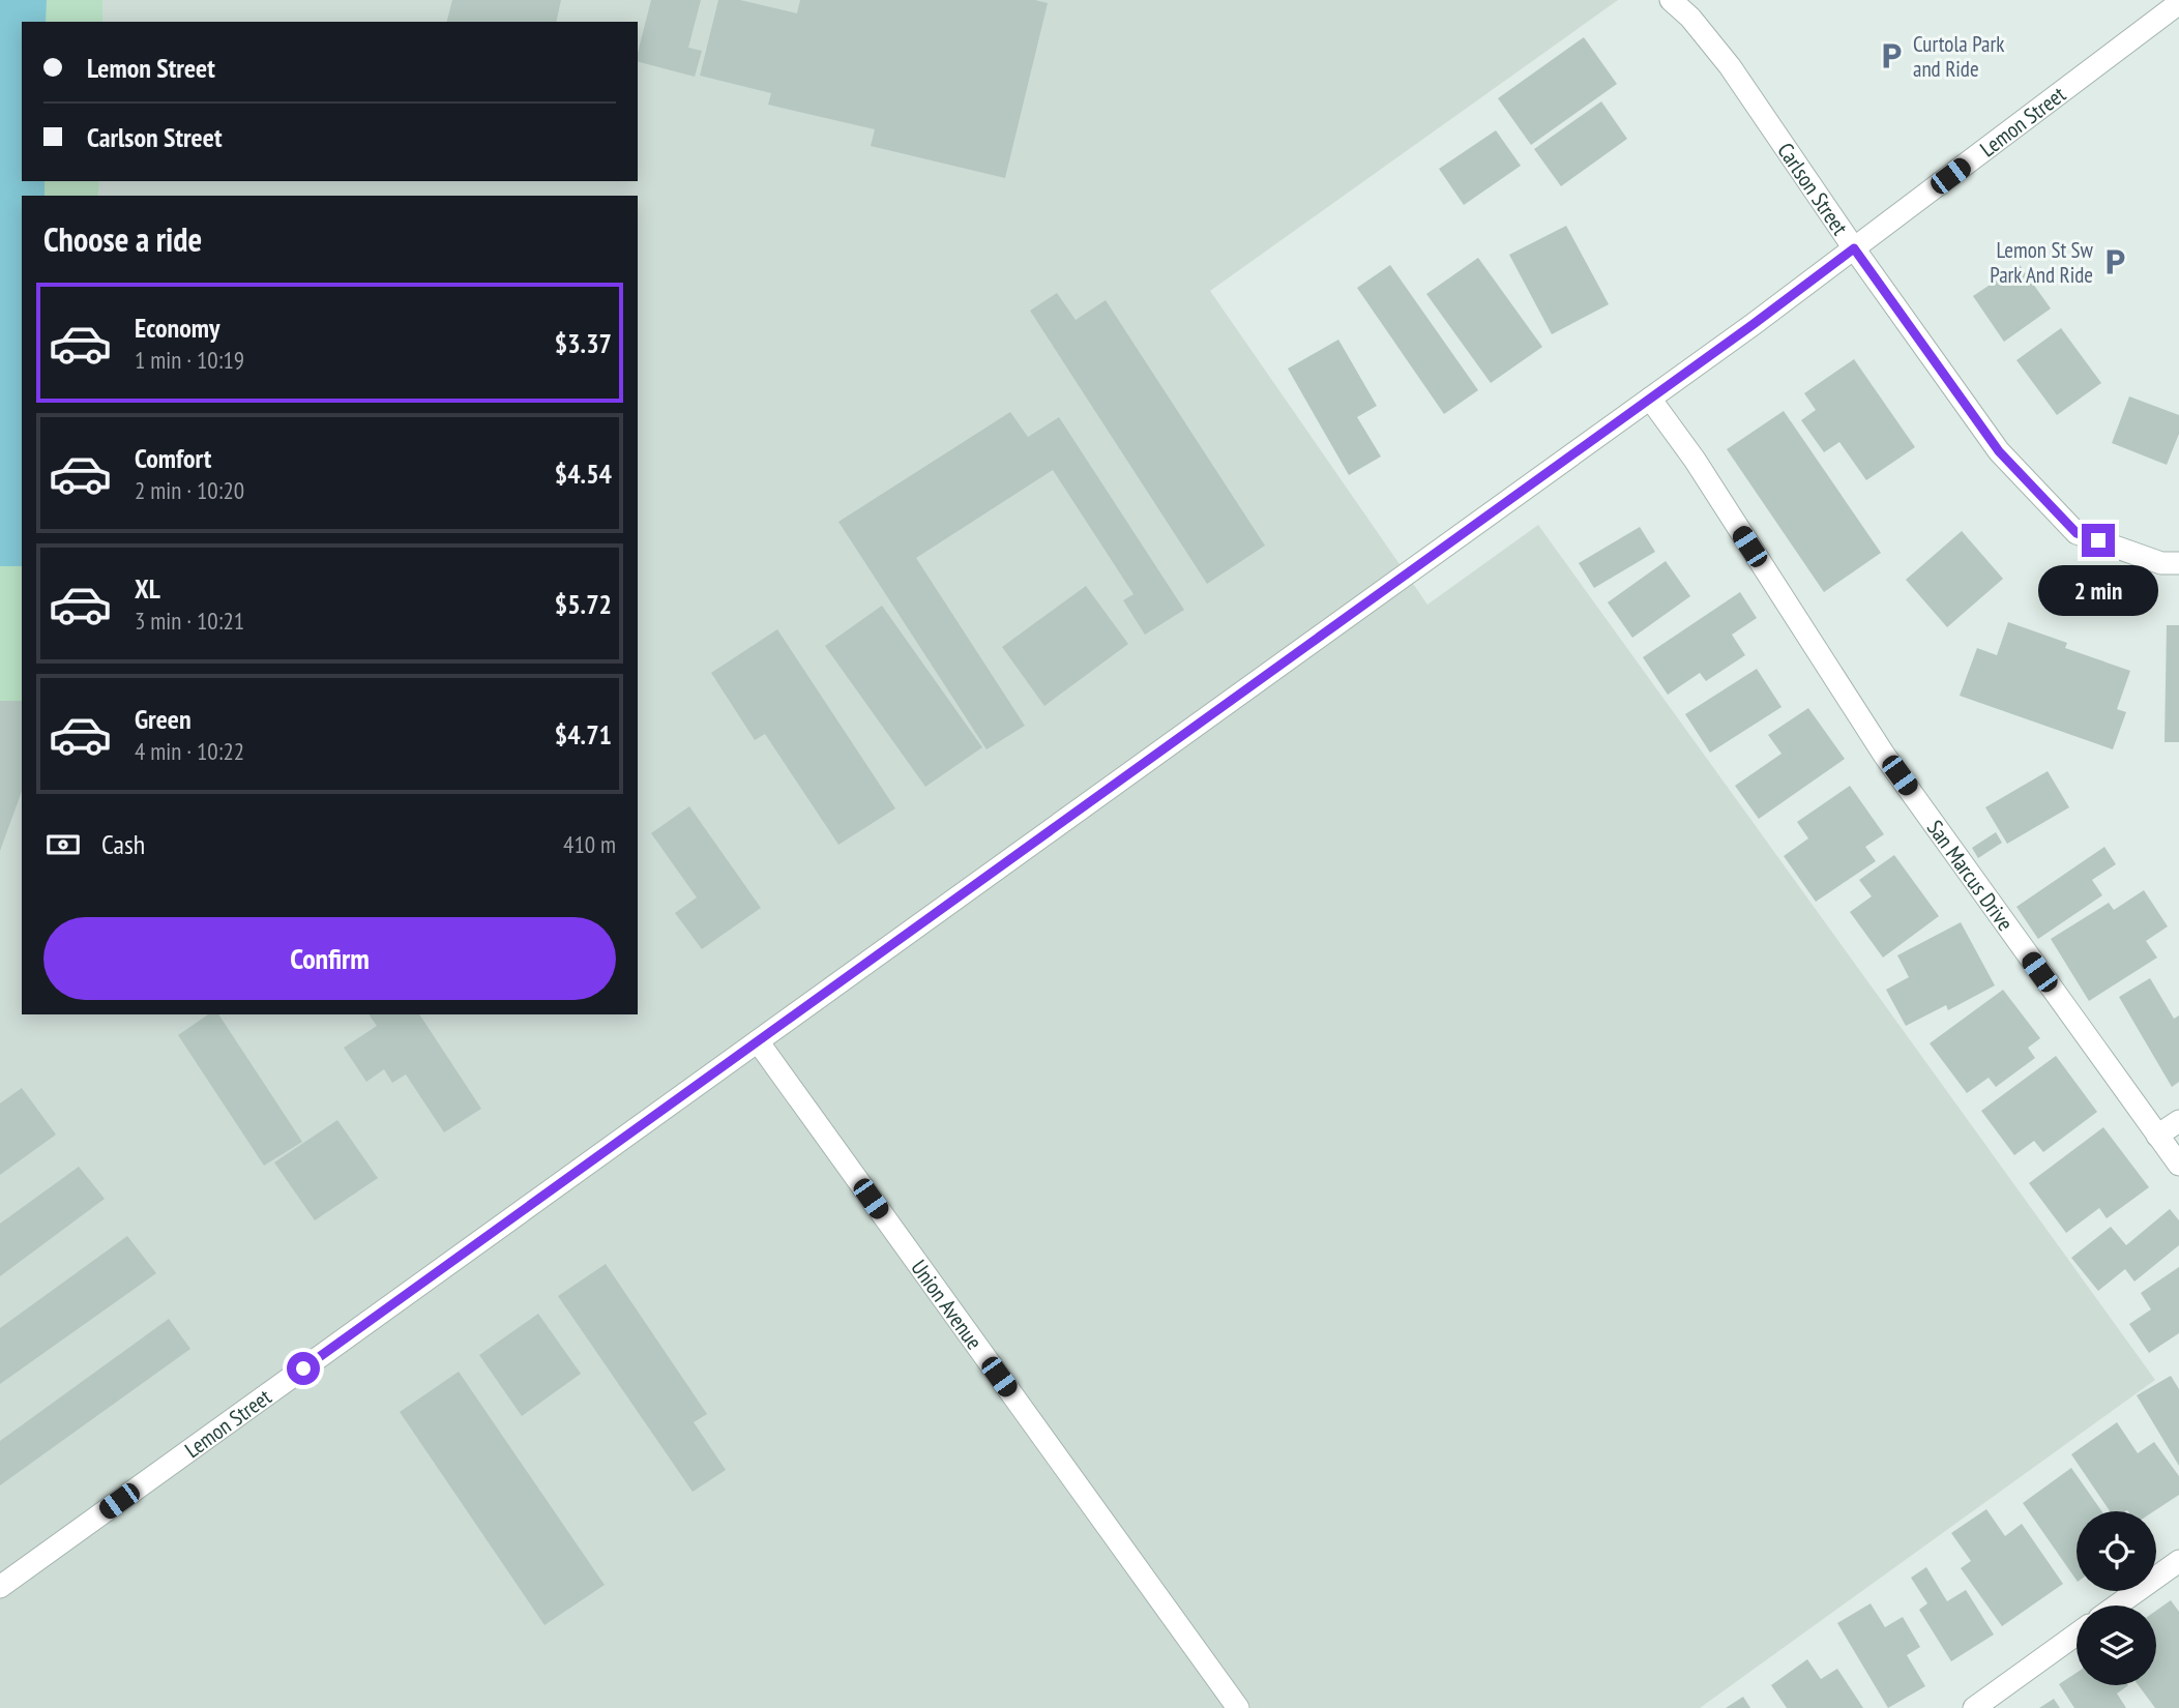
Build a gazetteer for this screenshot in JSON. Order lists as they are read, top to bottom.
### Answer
{
  "streets": {
    "street": [
      "Lemon Street",
      "Carlson Street",
      "San Marcus Drive",
      "Union Avenue"
    ]
  },
  "crossings": [
    ["Lemon Street", "Carlson Street"],
    ["Lemon Street", "San Marcus Drive"],
    ["Lemon Street", "Union Avenue"]
  ],
  "places": {
    "parking": ["Curtola Park and Ride", "Lemon St Sw Park And Ride"]
  },
  "page": {
    "banner": ["Lemon Street", "Carlson Street"],
    "heading": "Choose a ride",
    "list": [
      {
        "name": "Economy",
        "note": "1 min · 10:19",
        "value": "$3.37"
      },
      {
        "name": "Comfort",
        "note": "2 min · 10:20",
        "value": "$4.54"
      },
      {
        "name": "XL",
        "note": "3 min · 10:21",
        "value": "$5.72"
      },
      {
        "name": "Green",
        "note": "4 min · 10:22",
        "value": "$4.71"
      }
    ],
    "bubble": "2 min",
    "pay": ["Cash", "410 m"],
    "buttons": "Confirm"
  }
}
